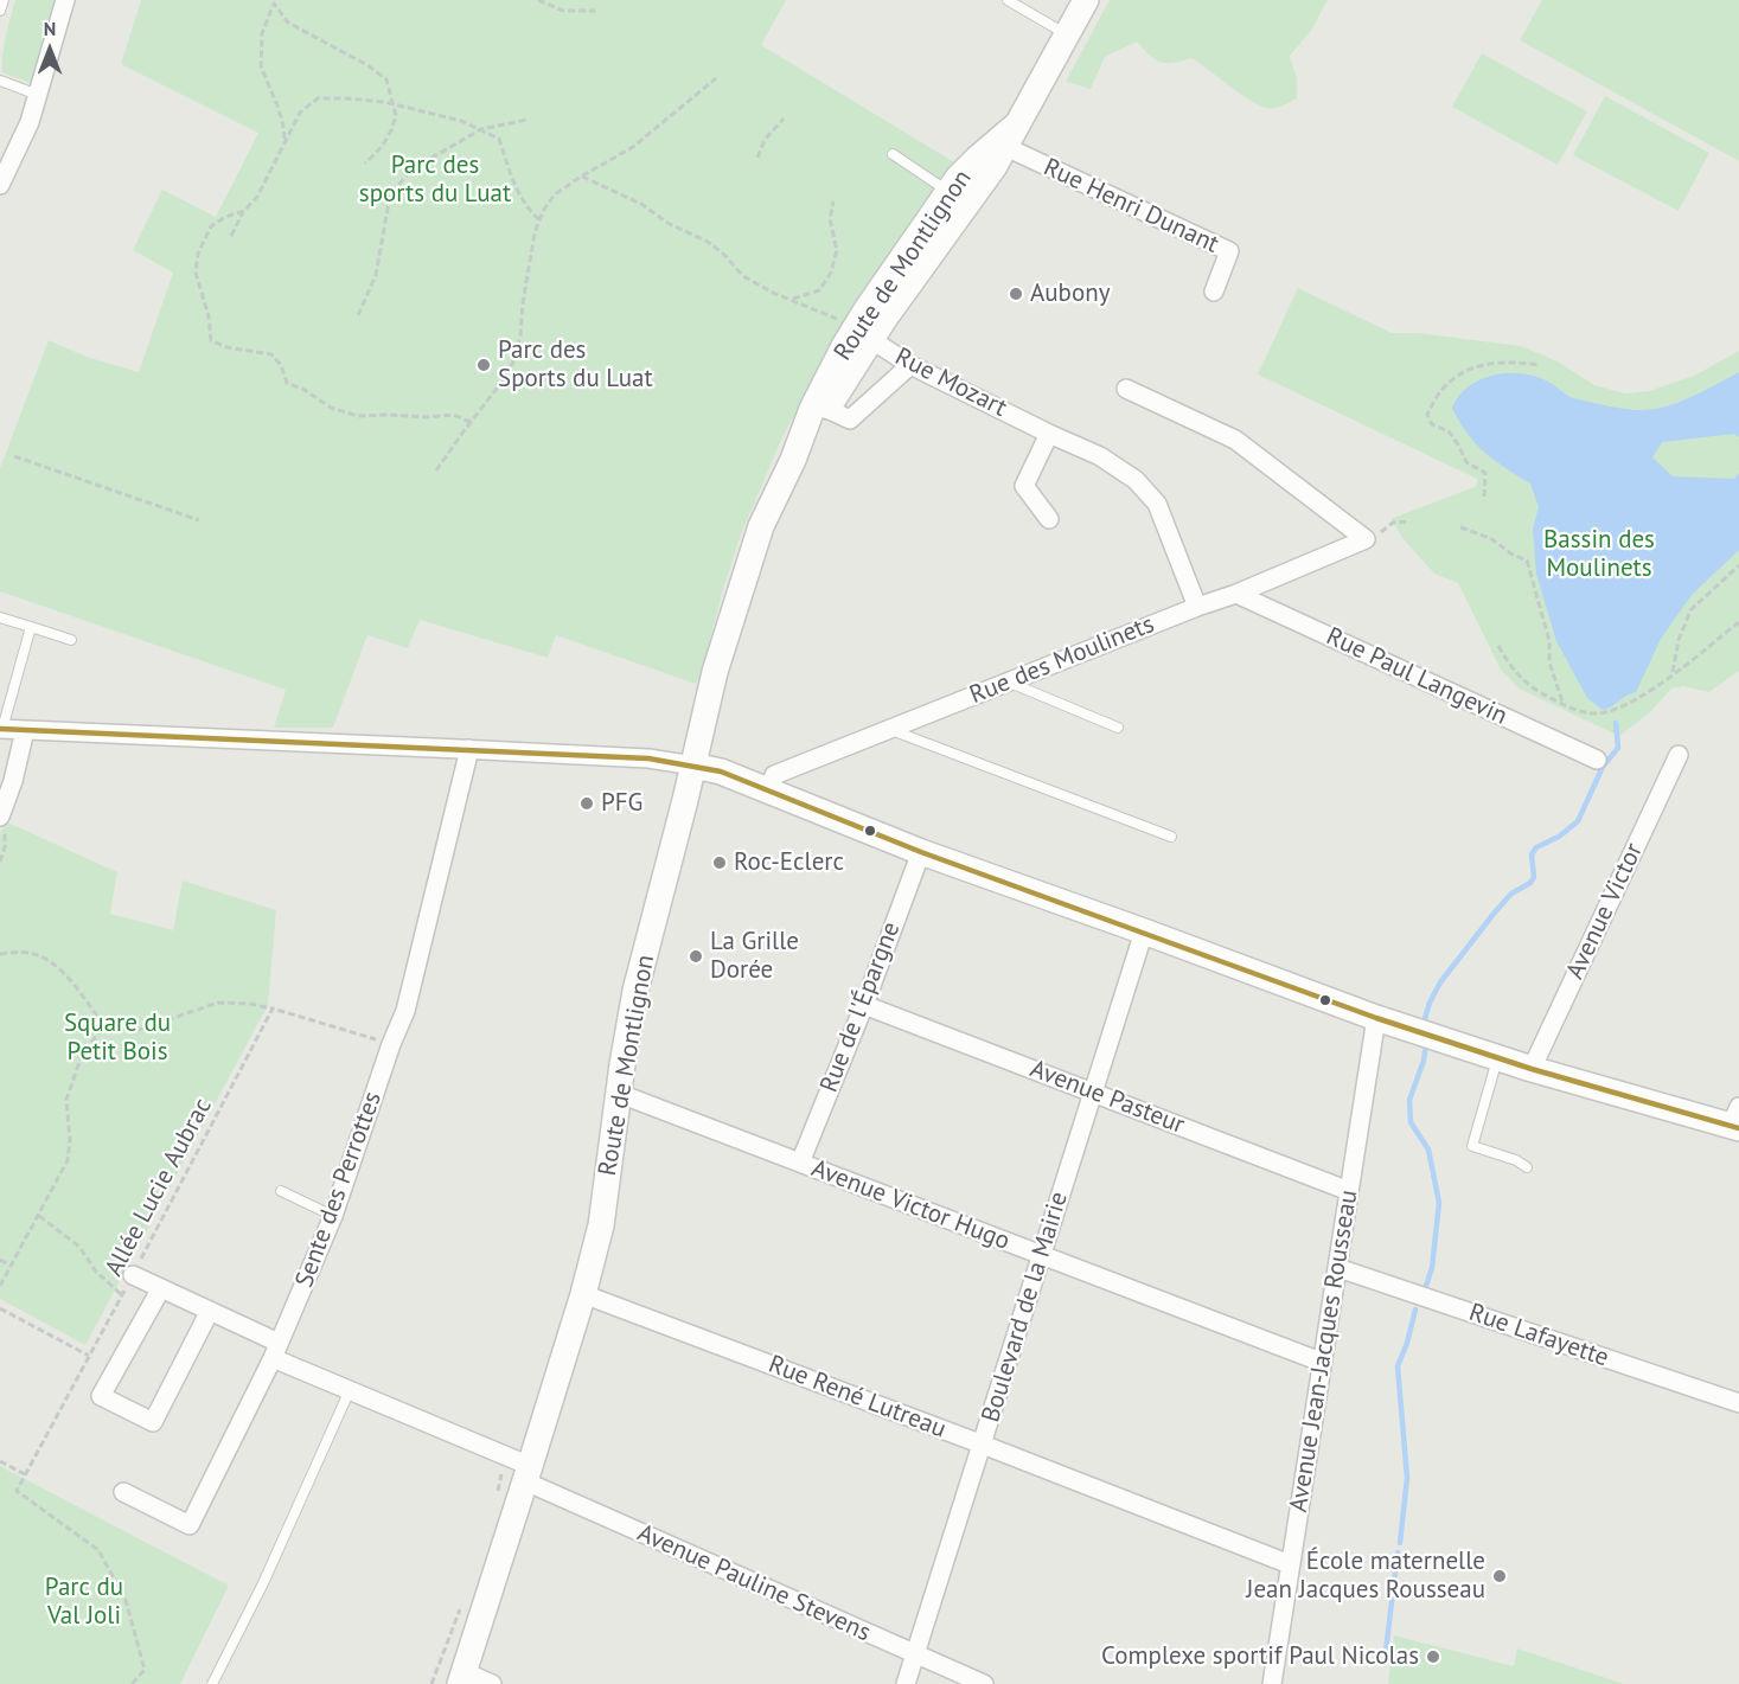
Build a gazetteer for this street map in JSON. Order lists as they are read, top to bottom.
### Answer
{
  "streets": {
    "main road": ["Route de Montlignon"],
    "street": [
      "Rue Henri Dunant",
      "Rue Mozart",
      "Rue des Moulinets",
      "Rue Paul Langevin",
      "Avenue Victor",
      "Rue de l'Épargne",
      "Avenue Pasteur",
      "Sente des Perrottes",
      "Avenue Victor Hugo",
      "Boulevard de la Mairie",
      "Rue Lafayette",
      "Avenue Jean-Jacques Rousseau",
      "Rue René Lutreau",
      "Avenue Pauline Stevens"
    ],
    "path": ["Allée Lucie Aubrac"]
  },
  "crossings": [
    ["Rue Henri Dunant", "Route de Montlignon"],
    ["Route de Montlignon", "Rue Mozart"],
    ["Route de Montlignon", "Avenue Victor Hugo"],
    ["Route de Montlignon", "Rue René Lutreau"],
    ["Route de Montlignon", "Avenue Pauline Stevens"],
    ["Rue Mozart", "Rue des Moulinets"],
    ["Rue des Moulinets", "Rue Paul Langevin"],
    ["Rue de l'Épargne", "Avenue Pasteur"],
    ["Rue de l'Épargne", "Avenue Victor Hugo"],
    ["Avenue Pasteur", "Boulevard de la Mairie"],
    ["Avenue Pasteur", "Avenue Jean-Jacques Rousseau"],
    ["Avenue Victor Hugo", "Boulevard de la Mairie"],
    ["Avenue Victor Hugo", "Avenue Jean-Jacques Rousseau"],
    ["Boulevard de la Mairie", "Rue René Lutreau"],
    ["Boulevard de la Mairie", "Avenue Pauline Stevens"],
    ["Rue Lafayette", "Avenue Jean-Jacques Rousseau"],
    ["Avenue Jean-Jacques Rousseau", "Rue René Lutreau"]
  ],
  "parks": [
    "Parc des sports du Luat",
    "Bassin des Moulinets",
    "Square du Petit Bois",
    "Parc du Val Joli"
  ],
  "places": [
    "Aubony",
    "Parc des Sports du Luat",
    "PFG",
    "Roc-Eclerc",
    "La Grille Dorée",
    "École maternelle Jean Jacques Rousseau",
    "Complexe sportif Paul Nicolas"
  ],
  "north": "top"
}
